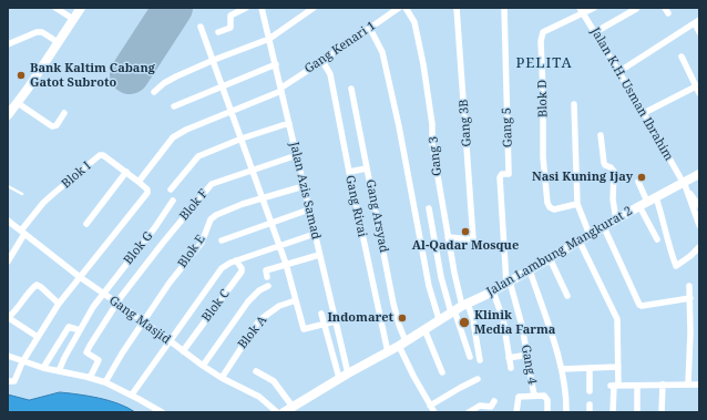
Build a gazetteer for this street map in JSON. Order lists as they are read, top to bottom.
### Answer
{
  "streets": {
    "street": [
      "Gang Kenari 1",
      "Jalan K.H. Usman Ibrahim",
      "Blok D",
      "Gang 3B",
      "Gang 5",
      "Gang 3",
      "Blok I",
      "Jalan Azis Samad",
      "Blok F",
      "Gang Rivai",
      "Gang Arsyad",
      "Blok G",
      "Blok E",
      "Jalan Lambung Mangkurat 2",
      "Blok C",
      "Gang Masjid",
      "Blok A",
      "Gang 4"
    ]
  },
  "crossings": [
    ["Gang Kenari 1", "Blok I"],
    ["Gang Kenari 1", "Jalan Azis Samad"],
    ["Gang Kenari 1", "Gang Rivai"],
    ["Jalan K.H. Usman Ibrahim", "Blok D"],
    ["Jalan K.H. Usman Ibrahim", "Jalan Lambung Mangkurat 2"],
    ["Gang 3B", "Gang 3"],
    ["Gang 5", "Gang 4"],
    ["Gang 3", "Jalan Lambung Mangkurat 2"],
    ["Blok I", "Gang Masjid"],
    ["Jalan Azis Samad", "Blok F"],
    ["Jalan Azis Samad", "Blok E"],
    ["Jalan Azis Samad", "Jalan Lambung Mangkurat 2"],
    ["Blok F", "Gang Masjid"],
    ["Gang Rivai", "Jalan Lambung Mangkurat 2"],
    ["Gang Arsyad", "Jalan Lambung Mangkurat 2"],
    ["Blok G", "Gang Masjid"],
    ["Blok E", "Gang Masjid"],
    ["Jalan Lambung Mangkurat 2", "Gang 4"],
    ["Blok C", "Gang Masjid"],
    ["Gang Masjid", "Blok A"]
  ],
  "districts": ["PELITA"],
  "places": [
    "Bank Kaltim Cabang Gatot Subroto",
    "Nasi Kuning Ijay",
    "Al-Qadar Mosque",
    "Indomaret",
    "Klinik Media Farma"
  ]
}
